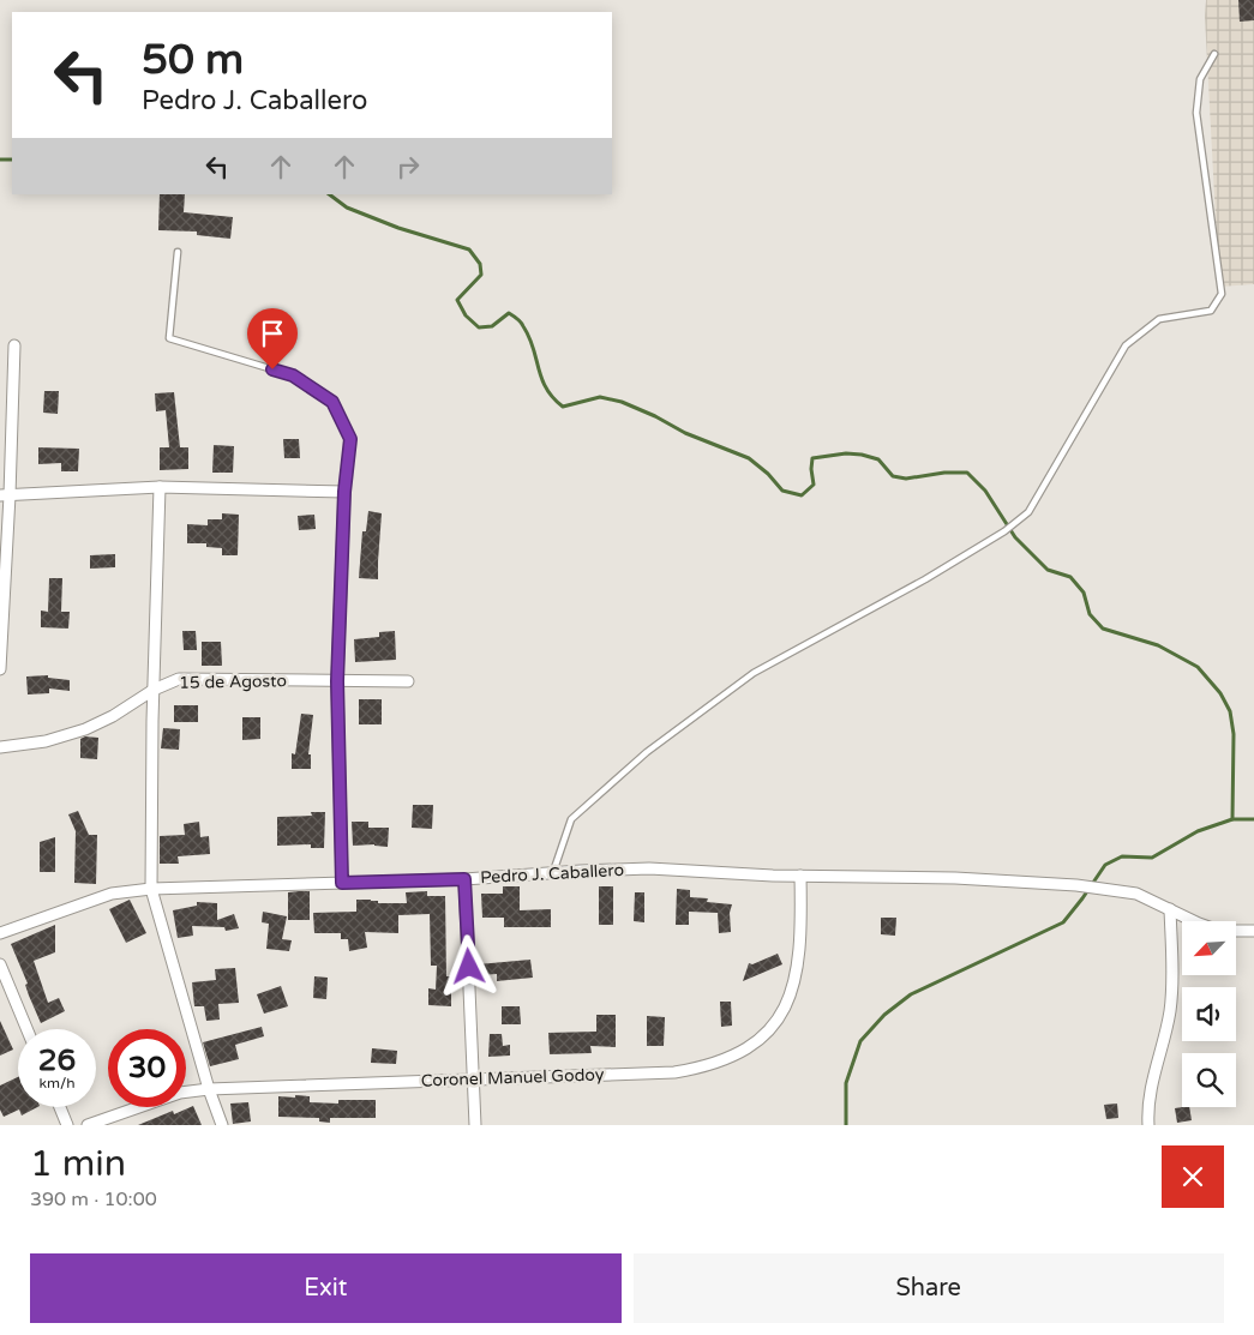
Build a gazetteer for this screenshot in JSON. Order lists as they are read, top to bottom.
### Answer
{
  "streets": {
    "street": ["15 de Agosto", "Pedro J. Caballero", "Coronel Manuel Godoy"]
  },
  "crossings": [
    ["Pedro J. Caballero", "Coronel Manuel Godoy"]
  ],
  "north": "bottom left",
  "page": {
    "turn": ["50 m", "Pedro J. Caballero"],
    "speed": "26 km/h",
    "limit": "30",
    "heading": ["1 min", "390 m · 10:00"],
    "buttons": ["Exit", "Share"]
  }
}
